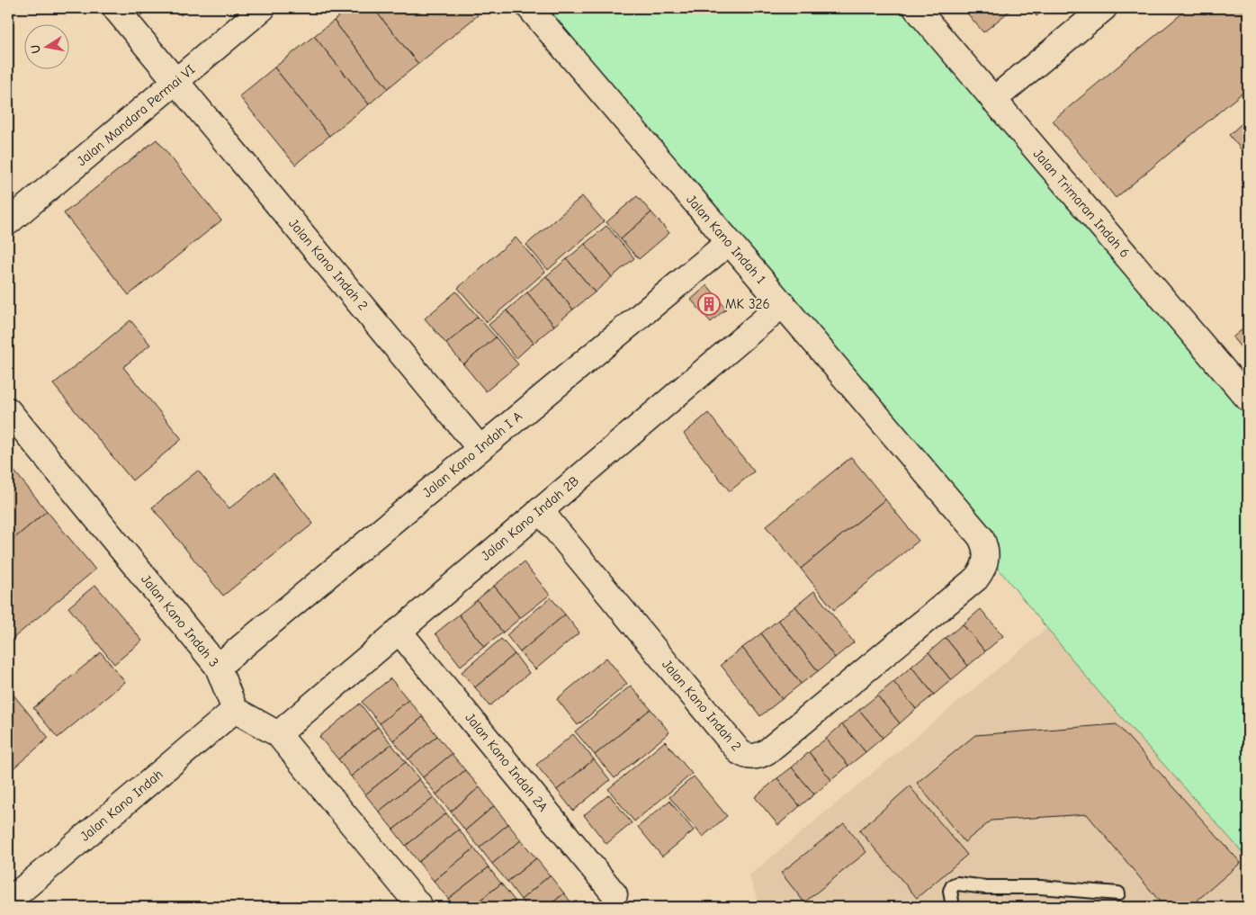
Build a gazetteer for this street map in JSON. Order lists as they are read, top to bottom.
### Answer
{
  "streets": {
    "street": [
      "Jalan Mandara Permai VI",
      "Jalan Trimaran Indah 6",
      "Jalan Kano Indah 1",
      "Jalan Kano Indah 2",
      "Jalan Kano Indah I A",
      "Jalan Kano Indah 2B",
      "Jalan Kano Indah 3",
      "Jalan Kano Indah 2A",
      "Jalan Kano Indah"
    ]
  },
  "crossings": [
    ["Jalan Mandara Permai VI", "Jalan Kano Indah 2"],
    ["Jalan Kano Indah 1", "Jalan Kano Indah 2"],
    ["Jalan Kano Indah 1", "Jalan Kano Indah I A"],
    ["Jalan Kano Indah 1", "Jalan Kano Indah 2B"],
    ["Jalan Kano Indah 2", "Jalan Kano Indah I A"],
    ["Jalan Kano Indah 2", "Jalan Kano Indah 2B"],
    ["Jalan Kano Indah I A", "Jalan Kano Indah 3"],
    ["Jalan Kano Indah 2B", "Jalan Kano Indah 2A"],
    ["Jalan Kano Indah 3", "Jalan Kano Indah"]
  ],
  "places": {
    "building": ["MK 326"]
  },
  "north": "left"
}
